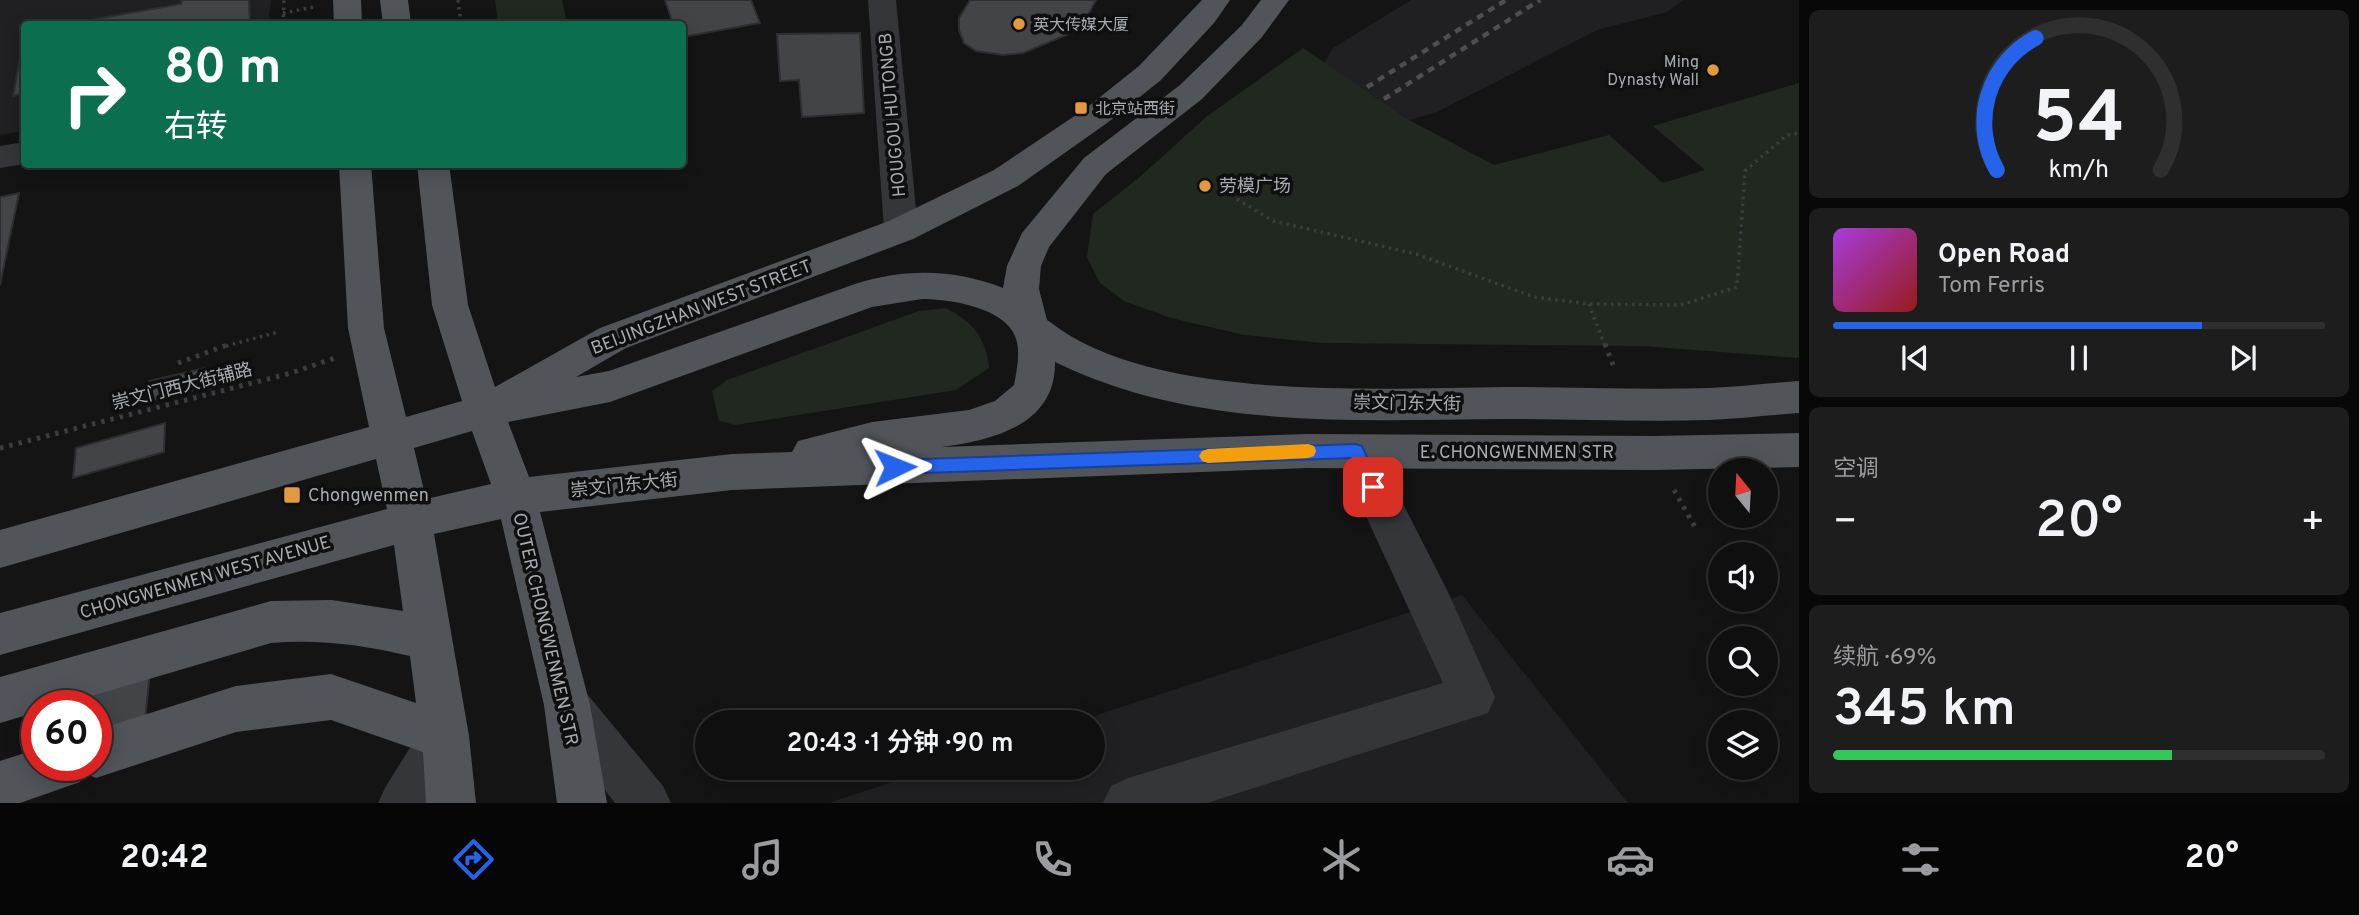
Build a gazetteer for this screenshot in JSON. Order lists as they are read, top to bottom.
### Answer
{
  "streets": {
    "main road": [
      "BEIJINGZHAN WEST STREET",
      "崇文门东大街",
      "E. CHONGWENMEN STR",
      "CHONGWENMEN WEST AVENUE",
      "OUTER CHONGWENMEN STR"
    ],
    "street": ["HOUGOU HUTONGB"],
    "path": ["崇文门西大街辅路"]
  },
  "crossings": [
    ["HOUGOU HUTONGB", "BEIJINGZHAN WEST STREET"],
    ["BEIJINGZHAN WEST STREET", "OUTER CHONGWENMEN STR"],
    ["崇文门东大街", "E. CHONGWENMEN STR"],
    ["崇文门东大街", "CHONGWENMEN WEST AVENUE"],
    ["崇文门东大街", "OUTER CHONGWENMEN STR"]
  ],
  "places": {
    "other": ["英大传媒大厦", "Ming Dynasty Wall", "劳模广场"],
    "transit": ["北京站西街", "Chongwenmen"]
  },
  "north": "top",
  "page": {
    "turn": ["80 m", "右转"],
    "song": ["Open Road", "Tom Ferris"],
    "tile": [
      "空调",
      ["续航 · 69%", "345 km"]
    ],
    "heat": ["−", "20°", "+"],
    "limit": "60",
    "trip": "20:43 · 1 分钟 · 90 m",
    "tabs": ["20:42", "20°"],
    "gauge": ["54", "km/h"]
  }
}
